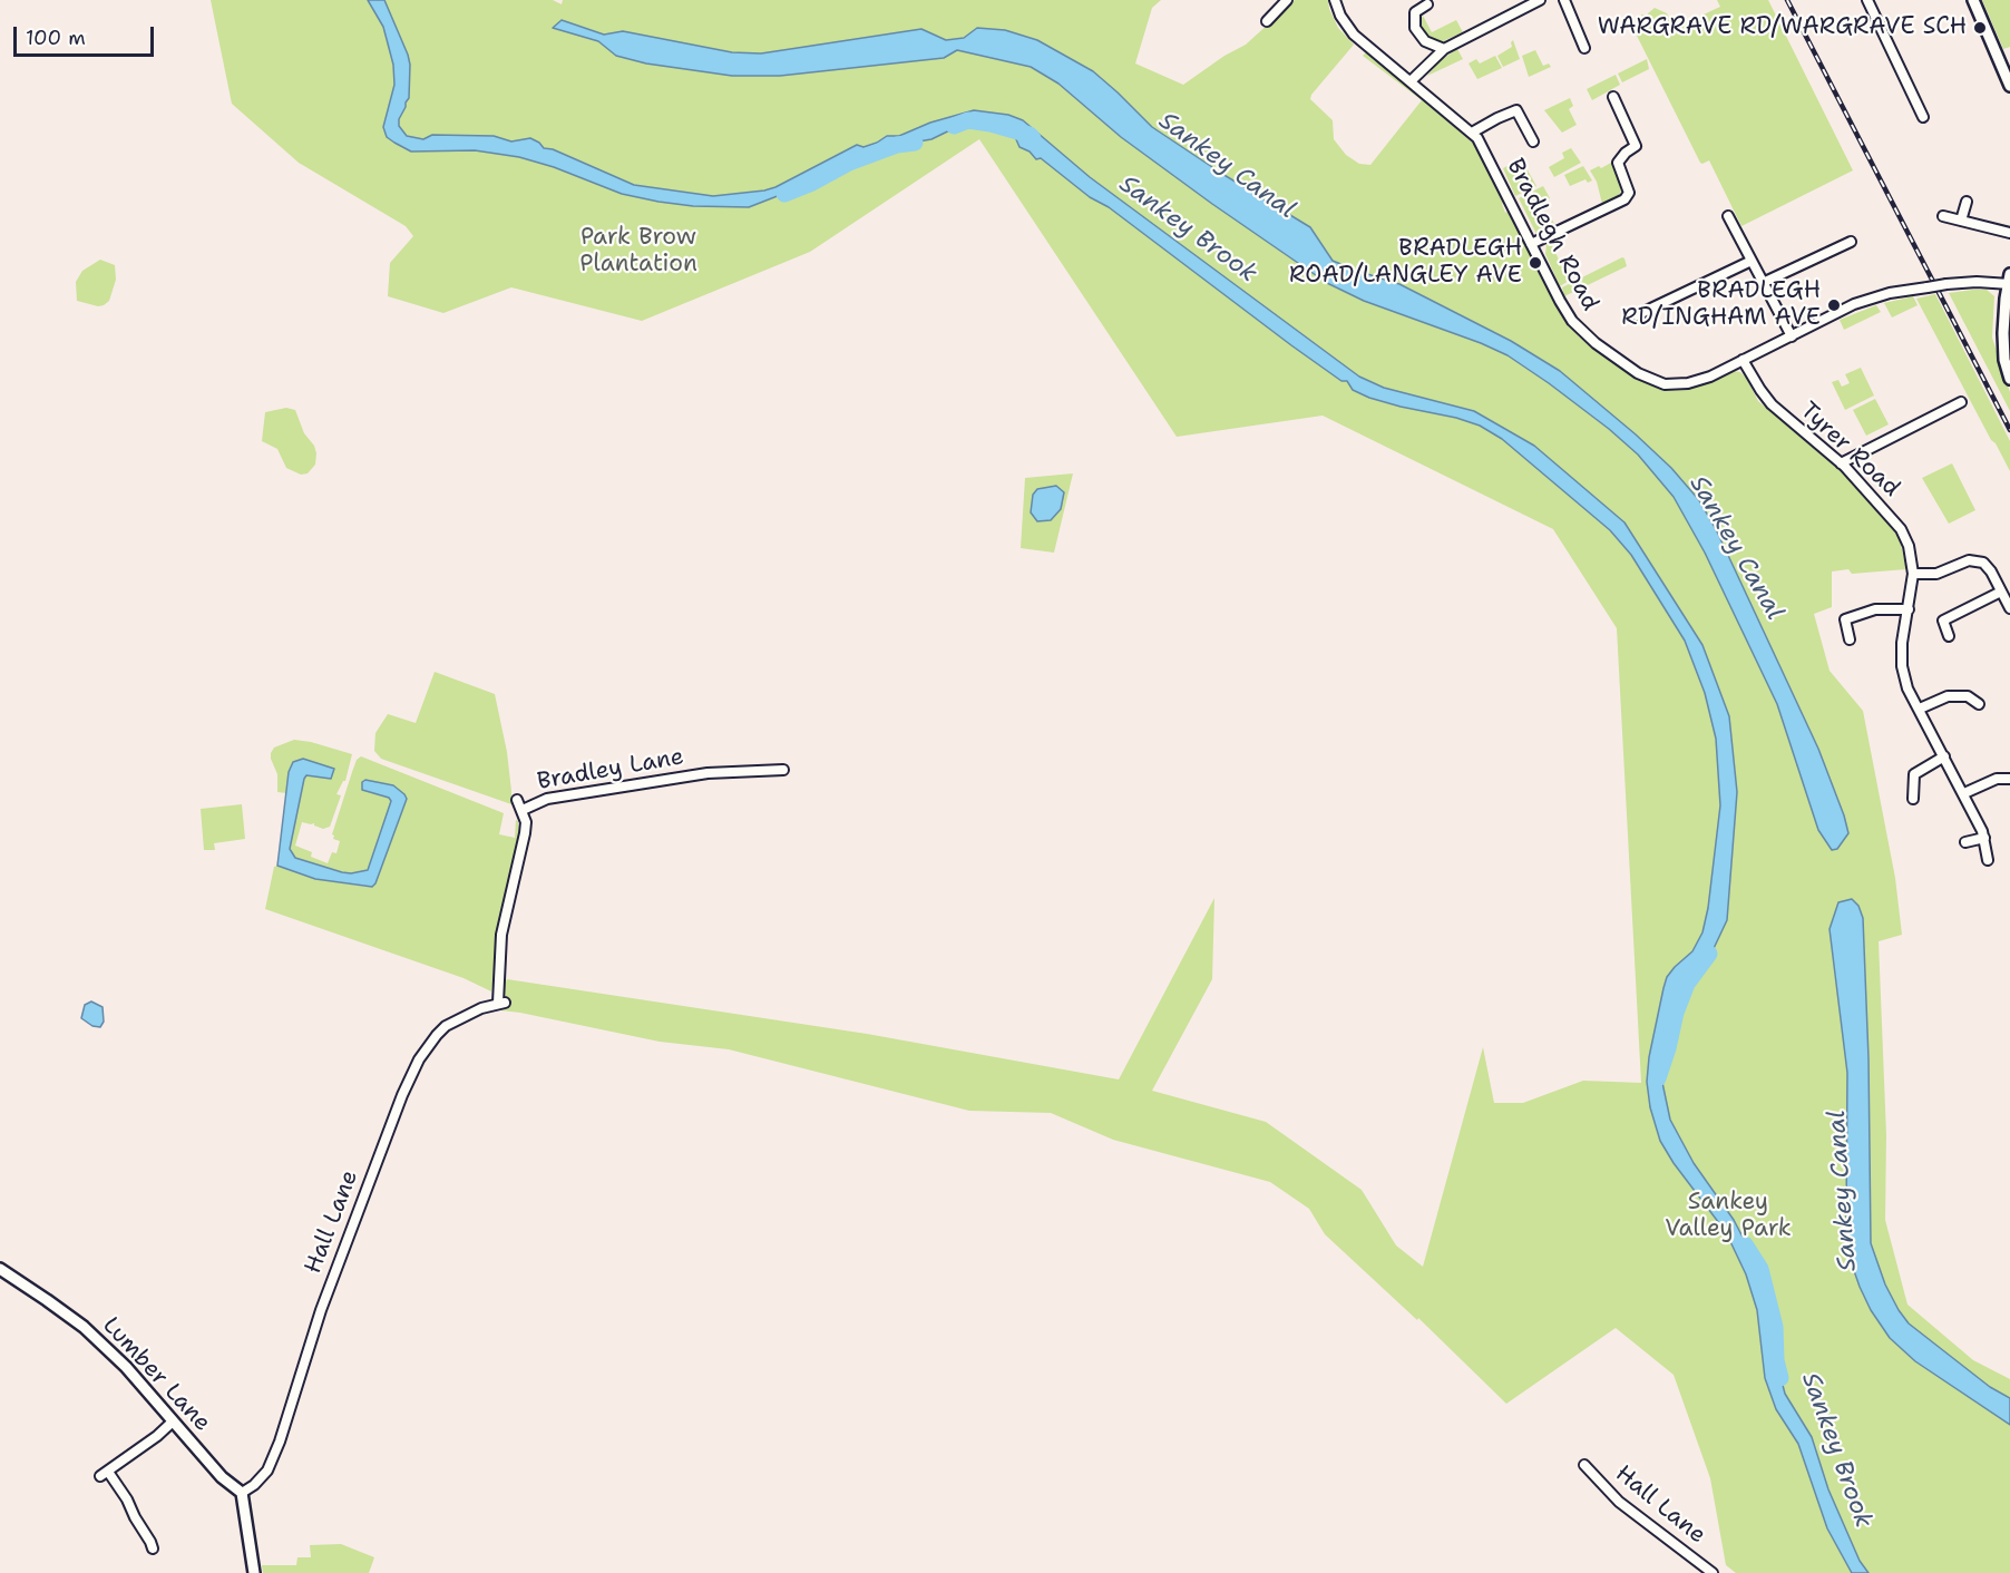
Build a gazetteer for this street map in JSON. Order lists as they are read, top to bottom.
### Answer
{
  "streets": {
    "street": [
      "Bradlegh Road",
      "Tyrer Road",
      "Bradley Lane",
      "Hall Lane",
      "Lumber Lane"
    ]
  },
  "crossings": [
    ["Bradlegh Road", "Tyrer Road"],
    ["Bradley Lane", "Hall Lane"],
    ["Hall Lane", "Lumber Lane"]
  ],
  "water": ["Sankey Canal", "Sankey Brook"],
  "parks": ["Park Brow Plantation", "Sankey Valley Park"],
  "places": ["WARGRAVE RD/WARGRAVE SCH", "BRADLEGH ROAD/LANGLEY AVE", "BRADLEGH RD/INGHAM AVE"],
  "scale_bar": "100 m"
}
